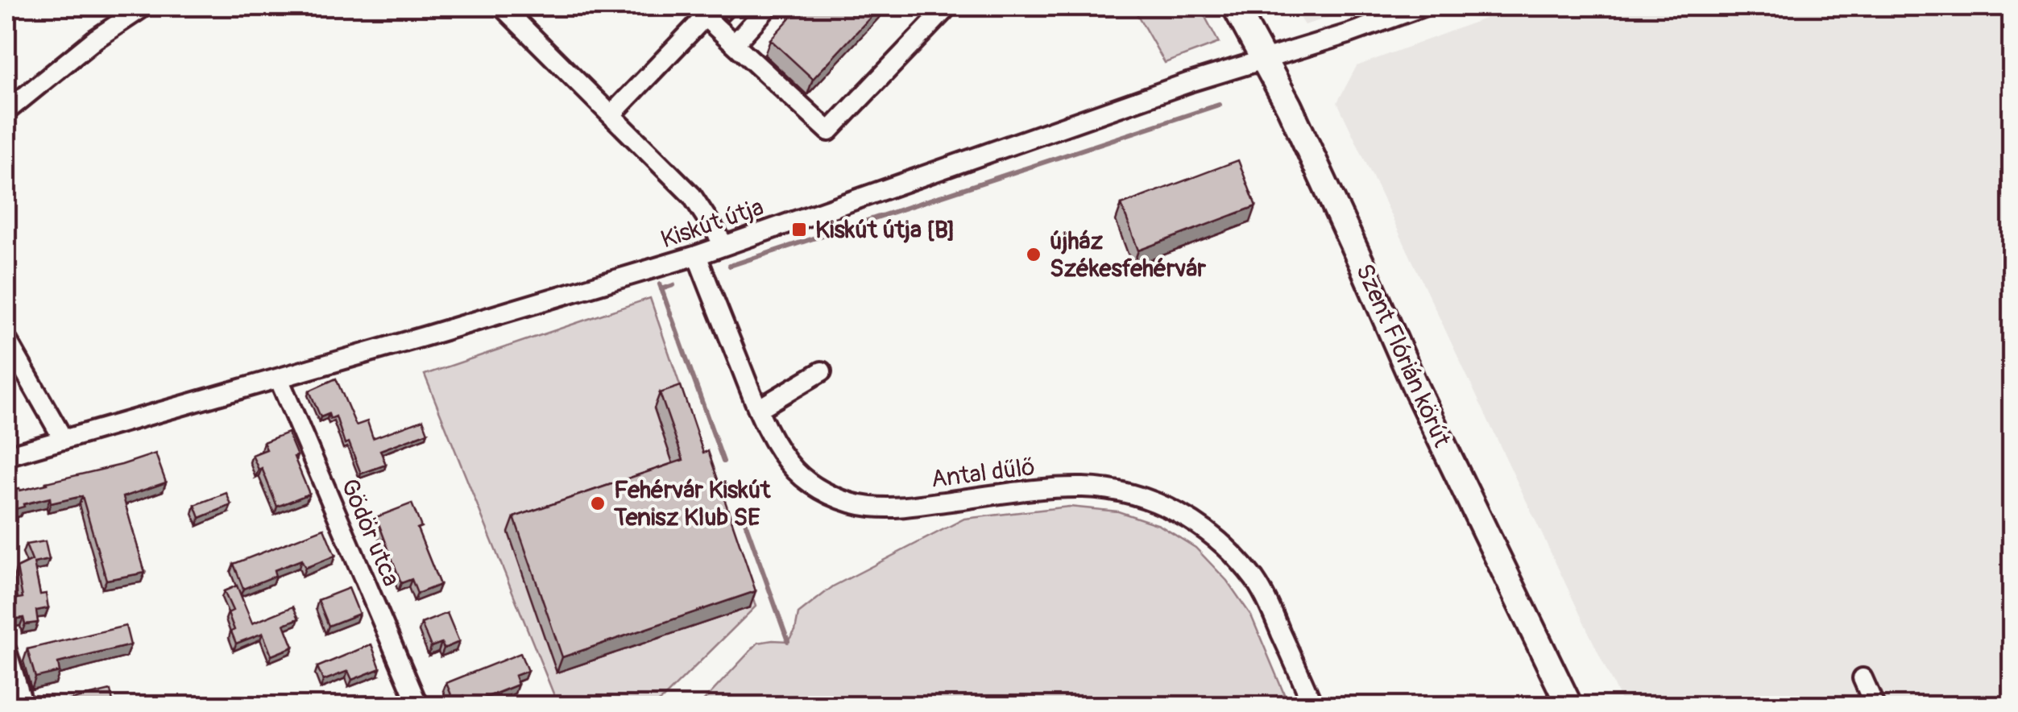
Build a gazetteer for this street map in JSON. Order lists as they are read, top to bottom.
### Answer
{
  "streets": {
    "main road": ["Szent Flórián körút"],
    "street": ["Kiskút útja", "Antal dűlő", "Gödör utca"]
  },
  "crossings": [
    ["Kiskút útja", "Szent Flórián körút"],
    ["Kiskút útja", "Antal dűlő"],
    ["Kiskút útja", "Gödör utca"]
  ],
  "places": {
    "transit": ["Kiskút útja [B]"],
    "other": ["újház Székesfehérvár", "Fehérvár Kiskút Tenisz Klub SE"]
  }
}
